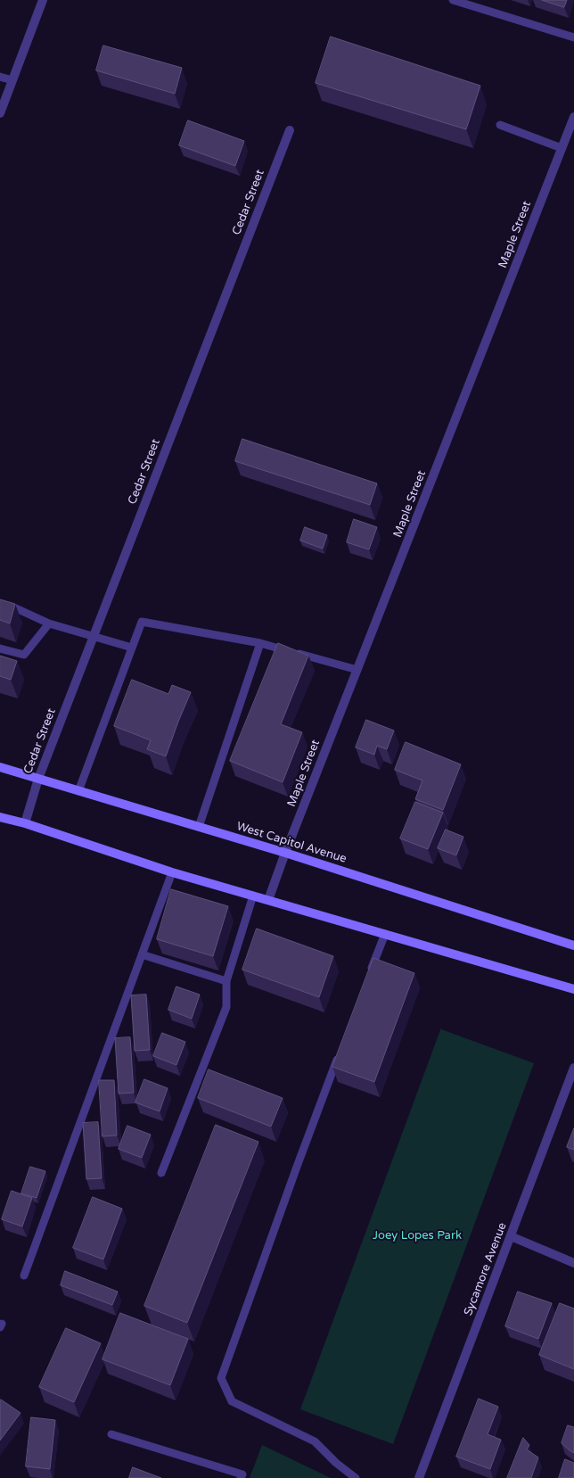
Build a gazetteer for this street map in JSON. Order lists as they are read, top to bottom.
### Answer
{
  "streets": {
    "main road": ["West Capitol Avenue"],
    "street": ["Cedar Street", "Maple Street", "Sycamore Avenue"]
  },
  "crossings": [
    ["Cedar Street", "West Capitol Avenue"],
    ["Maple Street", "West Capitol Avenue"]
  ],
  "parks": ["Joey Lopes Park"]
}
